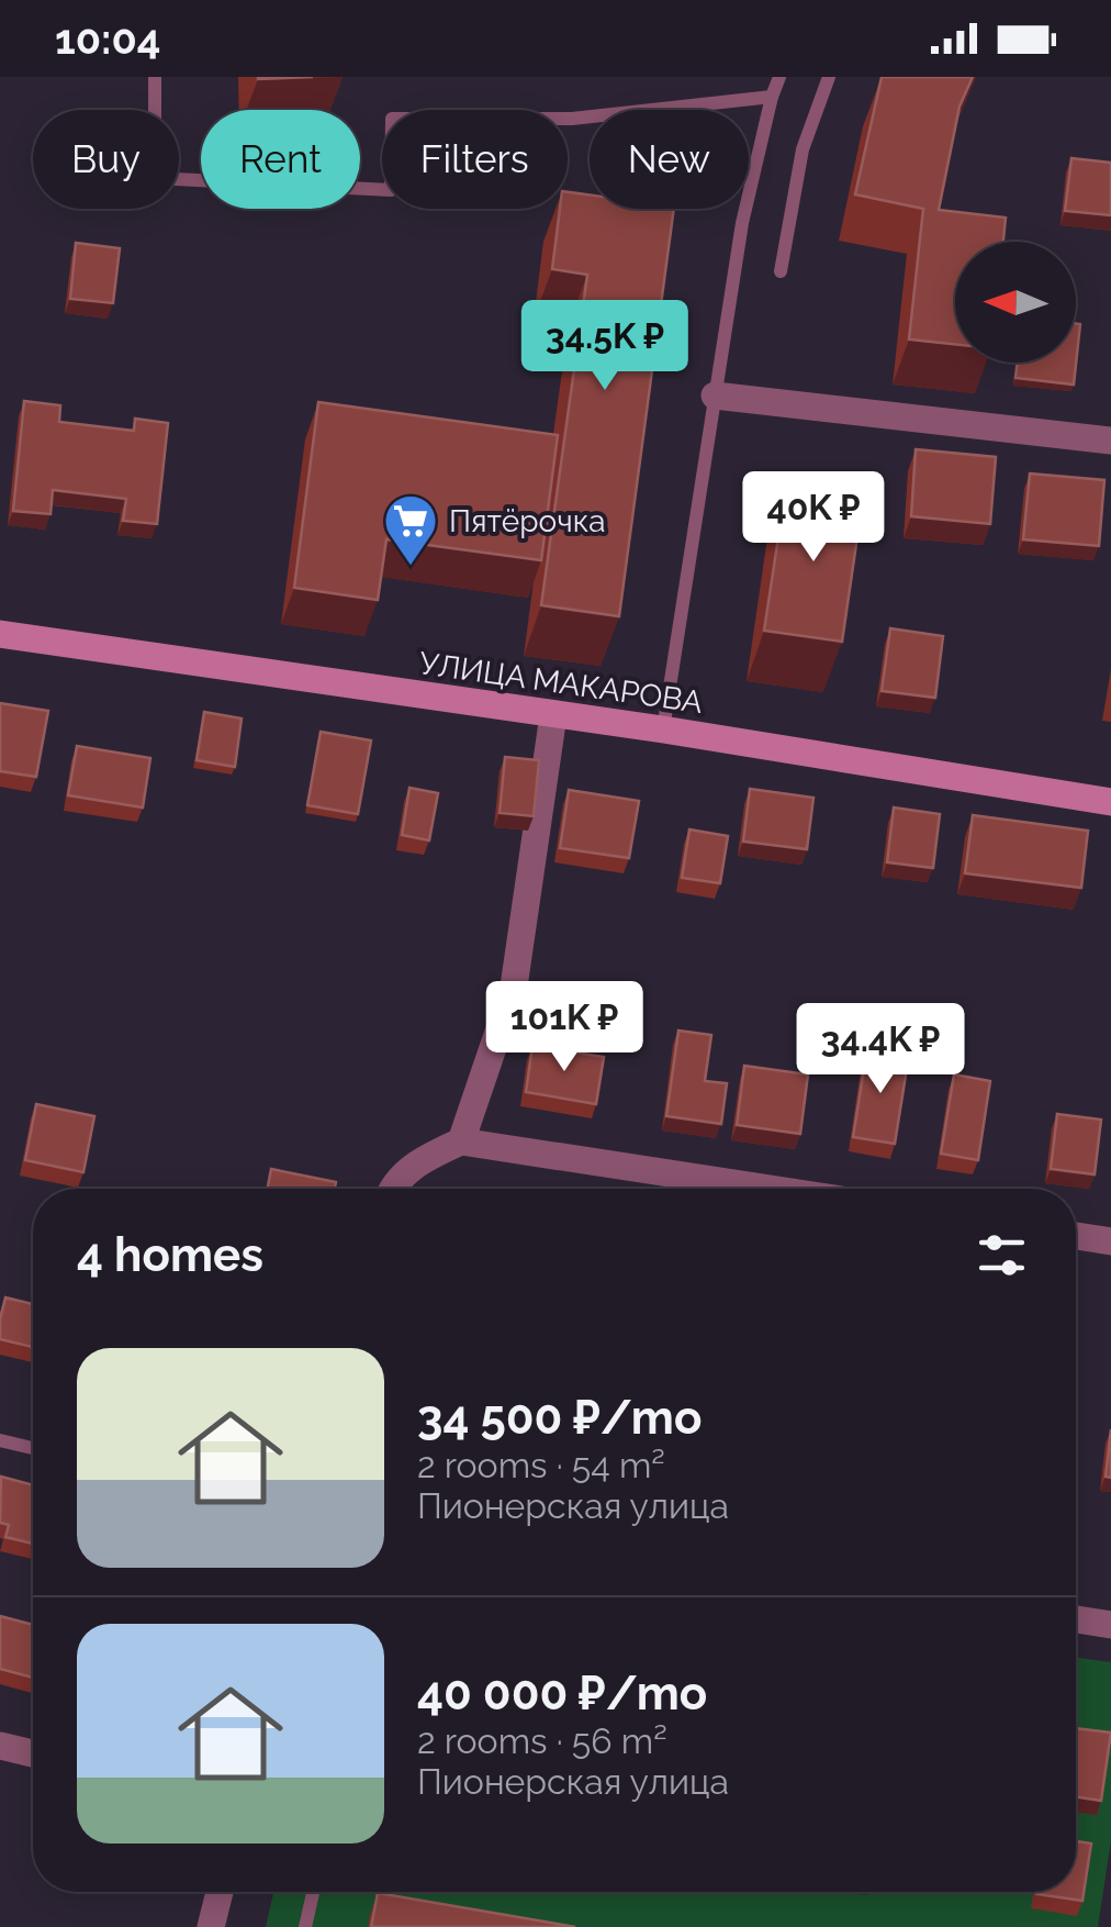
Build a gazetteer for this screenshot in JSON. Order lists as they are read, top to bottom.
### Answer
{
  "streets": {
    "main road": ["УЛИЦА МАКАРОВА"]
  },
  "places": {
    "supermarket": ["Пятёрочка"]
  },
  "north": "left",
  "page": {
    "status": "10:04",
    "chip": [
      "Buy",
      "Rent",
      "Filters",
      "New"
    ],
    "price": [
      "34.5K ₽",
      "40K ₽",
      "101K ₽",
      "34.4K ₽"
    ],
    "heading": "4 homes",
    "list": [
      {
        "name": "34 500 ₽/mo",
        "note": "2 rooms · 54 m² · Пионерская улица"
      },
      {
        "name": "40 000 ₽/mo",
        "note": "2 rooms · 56 m² · Пионерская улица"
      }
    ]
  }
}
